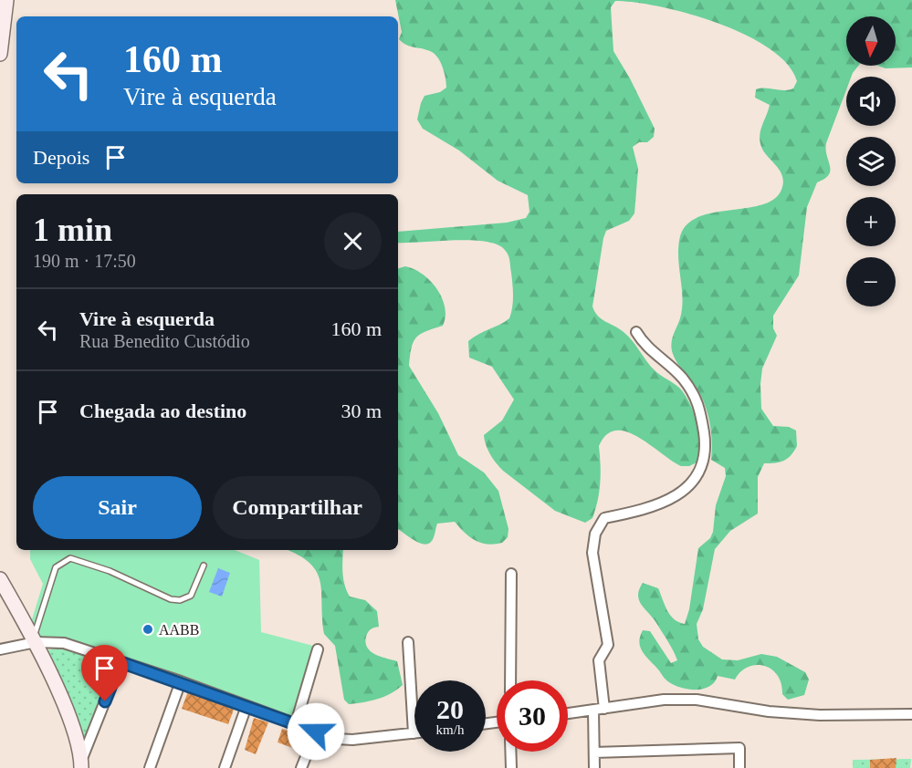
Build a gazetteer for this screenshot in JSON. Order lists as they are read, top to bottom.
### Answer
{
  "places": ["AABB"],
  "north": "bottom",
  "page": {
    "map_buttons": ["+", "−"],
    "turn": ["160 m", "Vire à esquerda"],
    "then": "Depois",
    "heading": ["1 min", "190 m · 17:50"],
    "list": [
      {
        "name": "Vire à esquerda",
        "note": "Rua Benedito Custódio",
        "value": "160 m"
      },
      {
        "name": "Chegada ao destino",
        "value": "30 m"
      }
    ],
    "buttons": ["Sair", "Compartilhar"],
    "speed": "20 km/h",
    "limit": "30"
  }
}
